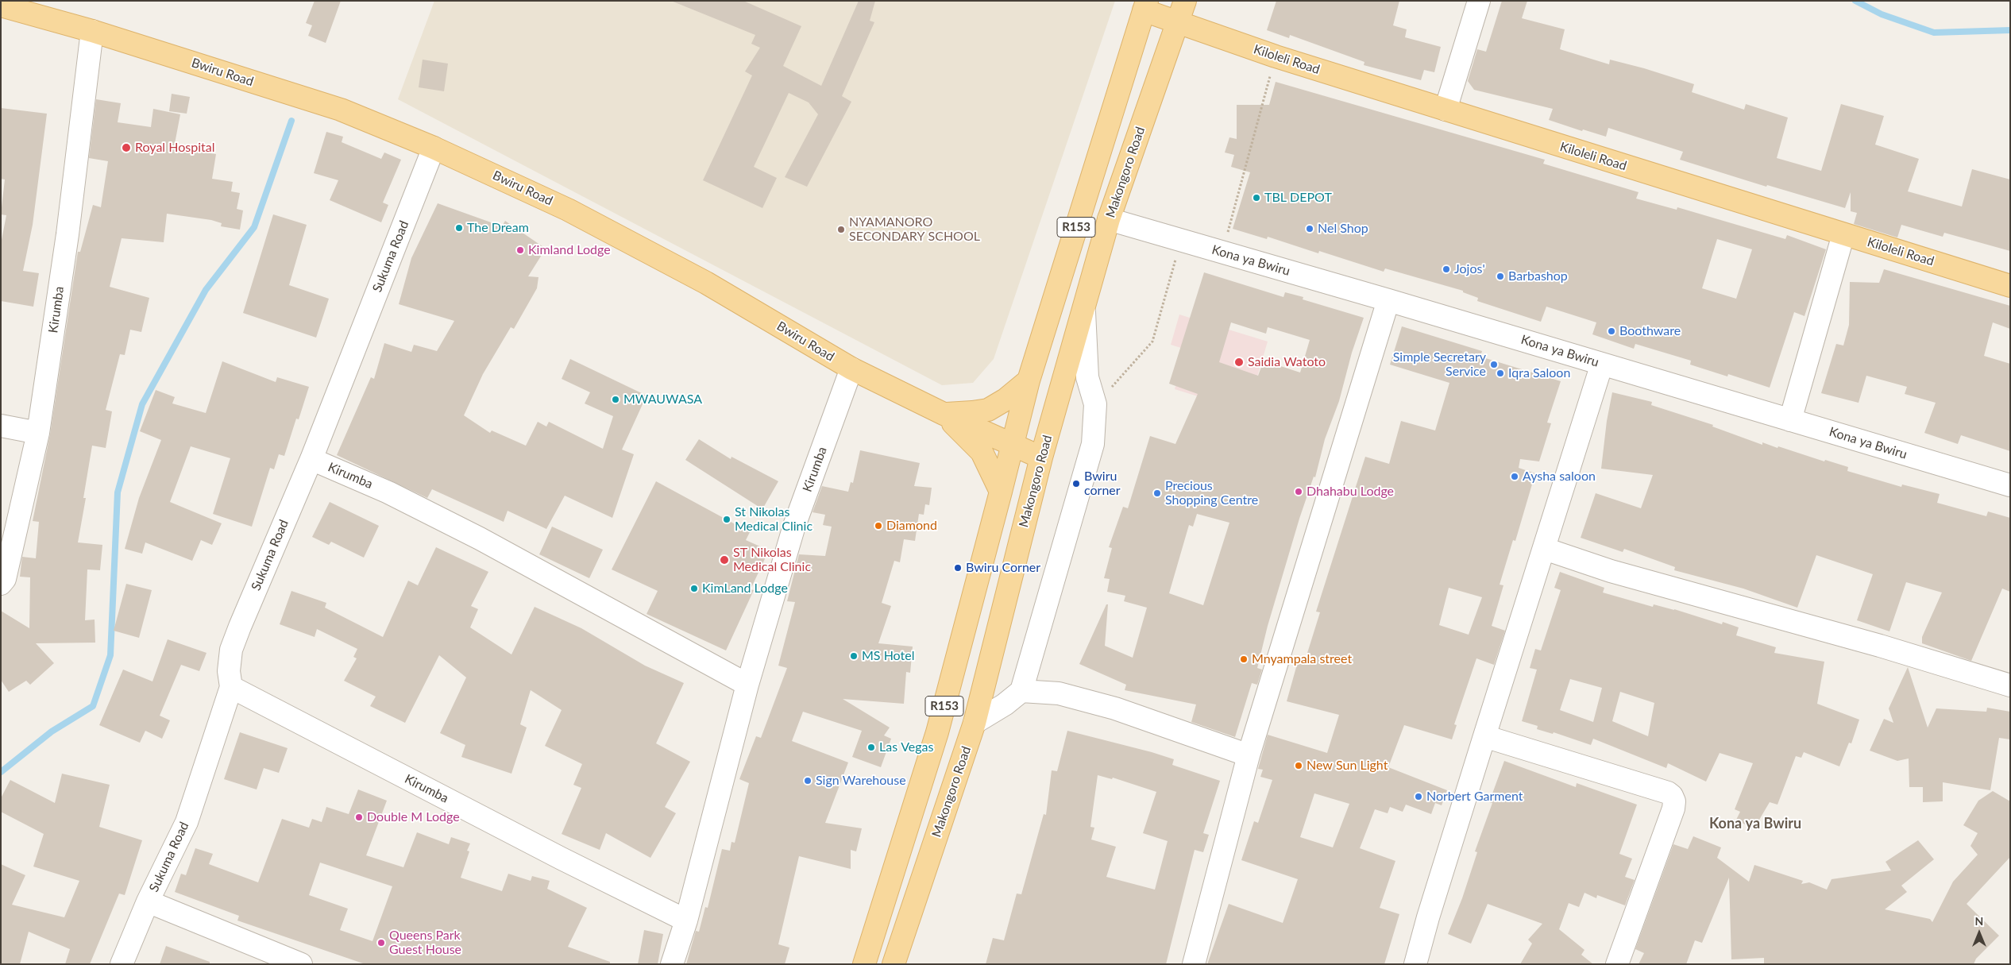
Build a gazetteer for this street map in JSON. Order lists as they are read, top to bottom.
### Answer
{
  "streets": {
    "main road": [
      "Kiloleli Road",
      "Bwiru Road",
      "Makongoro Road",
      "R153"
    ],
    "street": ["Sukuma Road", "Kona ya Bwiru", "Kirumba"]
  },
  "crossings": [
    ["Kiloleli Road", "Makongoro Road"],
    ["Kiloleli Road", "R153"],
    ["Bwiru Road", "Makongoro Road"],
    ["Bwiru Road", "R153"],
    ["Bwiru Road", "Sukuma Road"],
    ["Bwiru Road", "Kirumba"],
    ["Makongoro Road", "Kona ya Bwiru"],
    ["Sukuma Road", "Kirumba"]
  ],
  "districts": ["Kona ya Bwiru"],
  "places": [
    "Royal Hospital",
    "TBL DEPOT",
    "The Dream",
    "Nel Shop",
    "NYAMANORO SECONDARY SCHOOL",
    "Kimland Lodge",
    "Jojos'",
    "Barbashop",
    "Boothware",
    "Saidia Watoto",
    "Simple Secretary Service",
    "Iqra Saloon",
    "MWAUWASA",
    "Aysha saloon",
    "Bwiru corner",
    "Dhahabu Lodge",
    "Precious Shopping Centre",
    "St Nikolas Medical Clinic",
    "Diamond",
    "ST Nikolas Medical Clinic",
    "Bwiru Corner",
    "KimLand Lodge",
    "MS Hotel",
    "Mnyampala street",
    "Las Vegas",
    "New Sun Light",
    "Sign Warehouse",
    "Norbert Garment",
    "Double M Lodge",
    "Queens Park Guest House"
  ],
  "north": "top"
}
